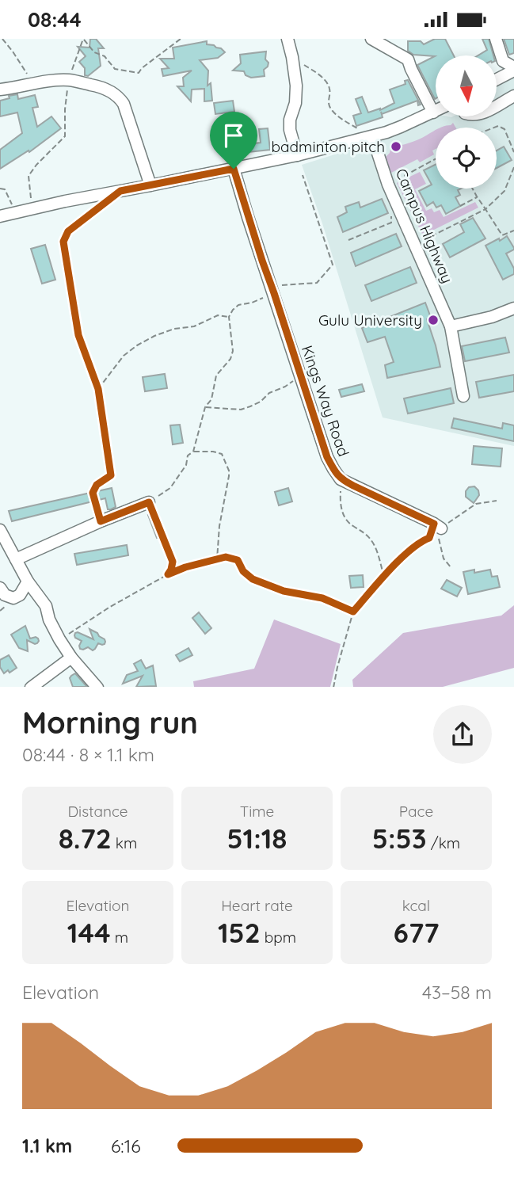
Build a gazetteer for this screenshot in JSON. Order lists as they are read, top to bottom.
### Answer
{
  "streets": {
    "street": ["Campus Highway", "Kings Way Road"]
  },
  "places": ["badminton pitch", "Gulu University"],
  "north": "bottom",
  "page": {
    "status": "08:44",
    "heading": ["Morning run", "08:44 · 8 × 1.1 km"],
    "stats": [
      ["Distance", "8.72 km"],
      ["Time", "51:18"],
      ["Pace", "5:53 /km"],
      ["Elevation", "144 m"],
      ["Heart rate", "152 bpm"],
      ["kcal", "677"]
    ],
    "chart": ["Elevation", "43–58 m"],
    "list": [
      {
        "name": "1.1 km",
        "note": "6:16"
      }
    ]
  }
}
